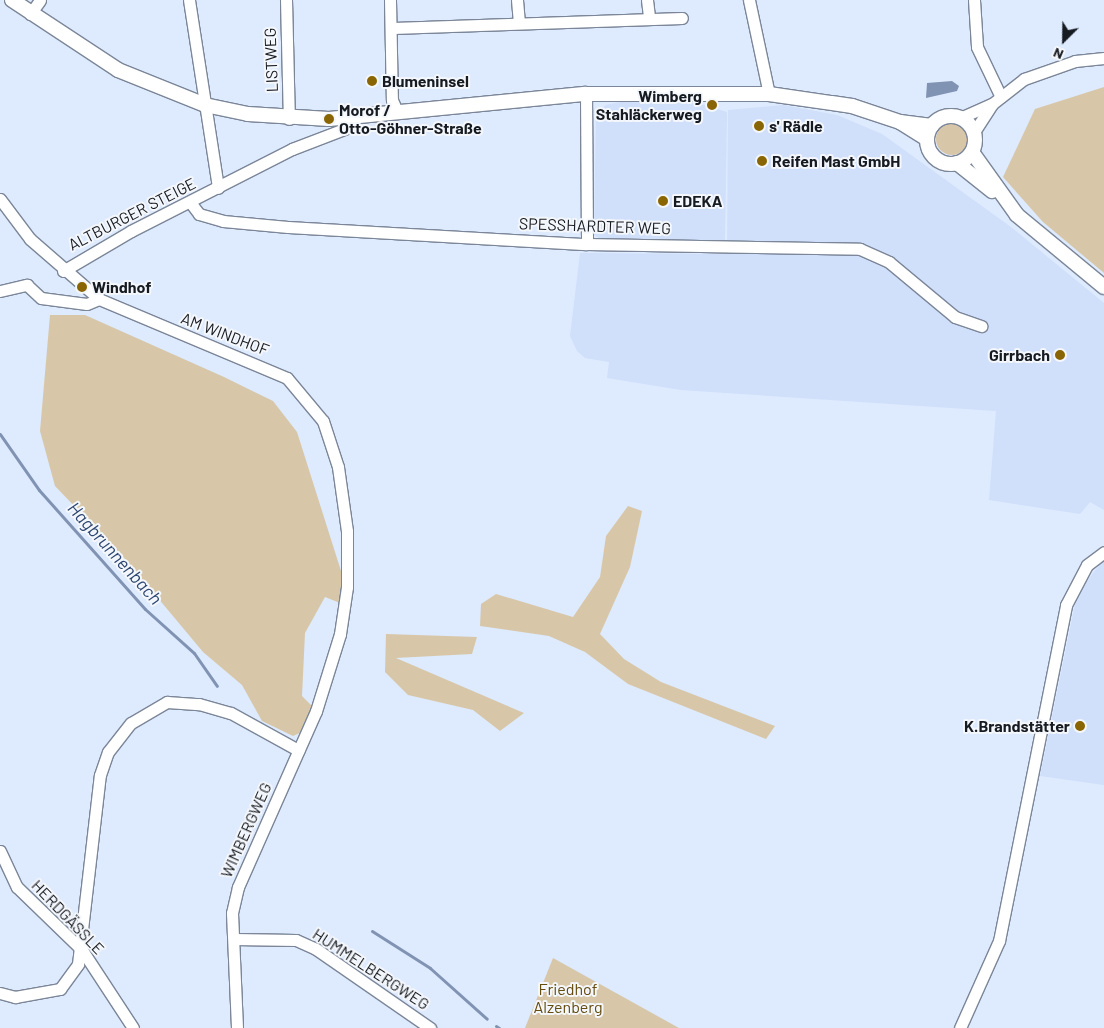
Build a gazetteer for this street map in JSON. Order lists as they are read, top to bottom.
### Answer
{
  "streets": {
    "street": [
      "LISTWEG",
      "ALTBURGER STEIGE",
      "SPESSHARDTER WEG",
      "AM WINDHOF",
      "WIMBERGWEG",
      "HERDGÄSSLE",
      "HUMMELBERGWEG"
    ]
  },
  "crossings": [
    ["ALTBURGER STEIGE", "SPESSHARDTER WEG"],
    ["ALTBURGER STEIGE", "AM WINDHOF"],
    ["AM WINDHOF", "WIMBERGWEG"],
    ["WIMBERGWEG", "HUMMELBERGWEG"]
  ],
  "water": ["Hagbrunnenbach"],
  "parks": ["Friedhof Alzenberg"],
  "places": [
    "Blumeninsel",
    "Wimberg Stahläckerweg",
    "Morof / Otto-Göhner-Straße",
    "s' Rädle",
    "Reifen Mast GmbH",
    "EDEKA",
    "Windhof",
    "Girrbach",
    "K.Brandstätter"
  ],
  "north": "bottom left"
}
